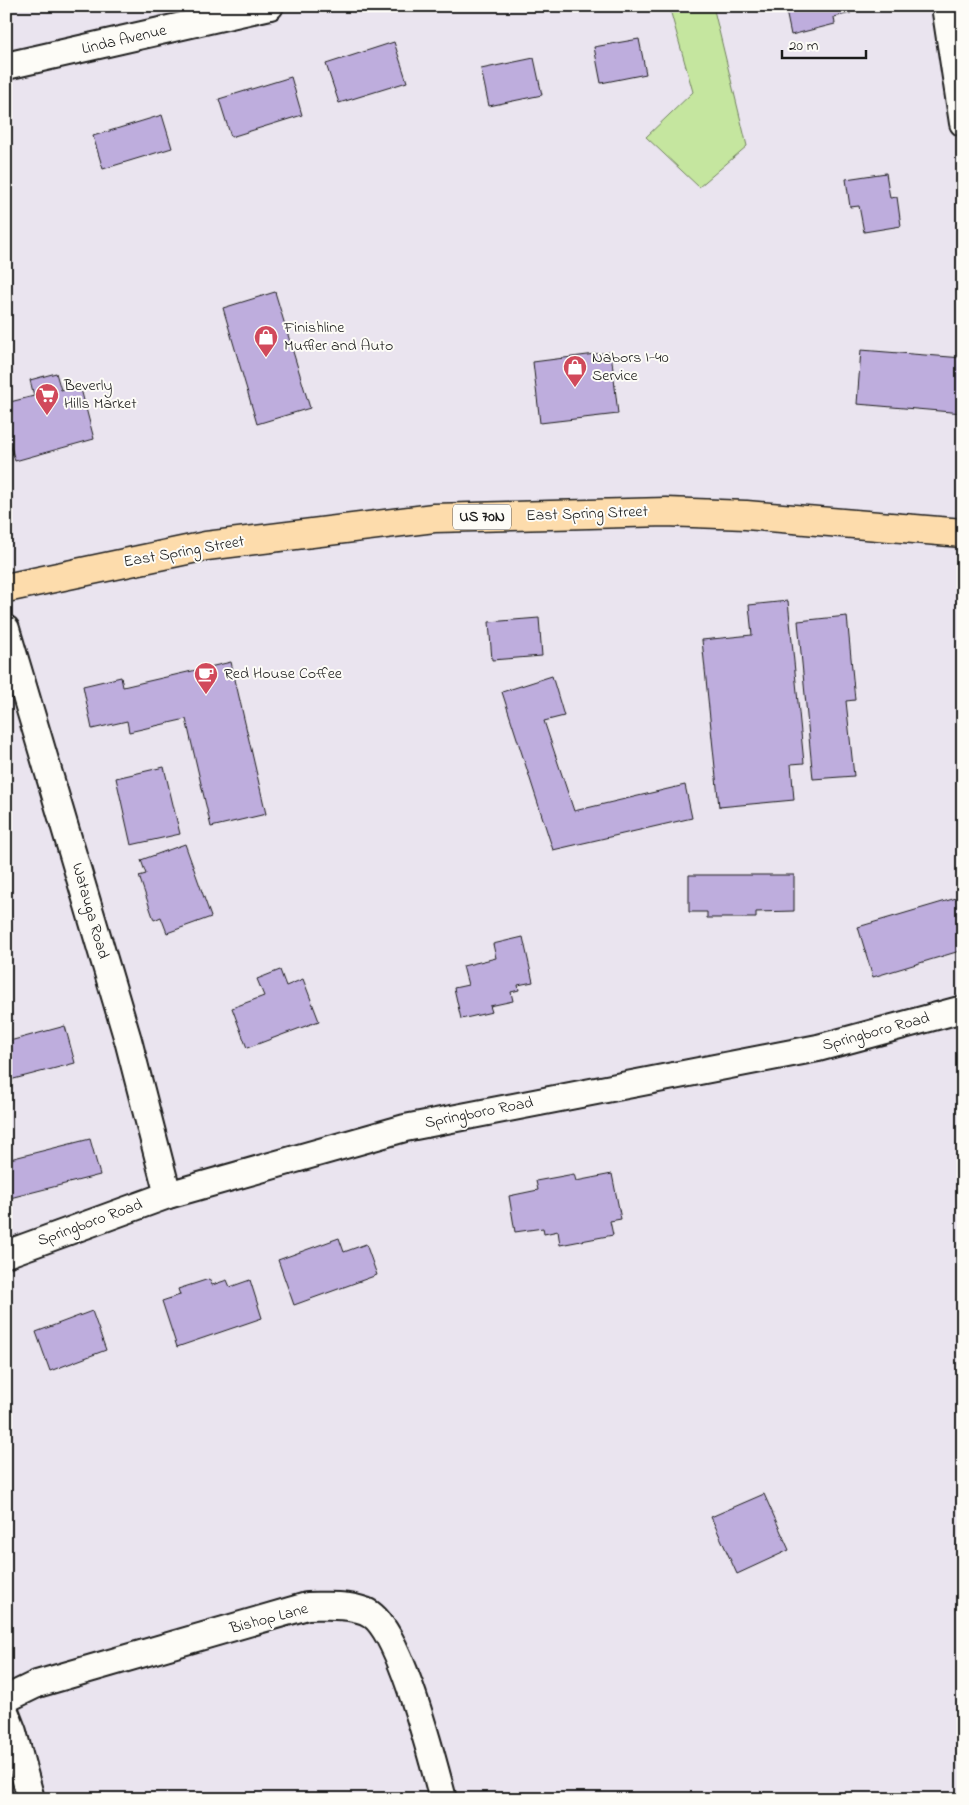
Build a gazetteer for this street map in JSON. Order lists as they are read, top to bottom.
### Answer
{
  "streets": {
    "main road": ["East Spring Street", "US 70N"],
    "street": [
      "Linda Avenue",
      "Watauga Road",
      "Springboro Road",
      "Bishop Lane"
    ]
  },
  "crossings": [
    ["Watauga Road", "Springboro Road"]
  ],
  "places": {
    "shop": ["Finishline Muffler and Auto", "Nabors I-40 Service"],
    "supermarket": ["Beverly Hills Market"],
    "cafe": ["Red House Coffee"]
  },
  "scale_bar": "20 m"
}
